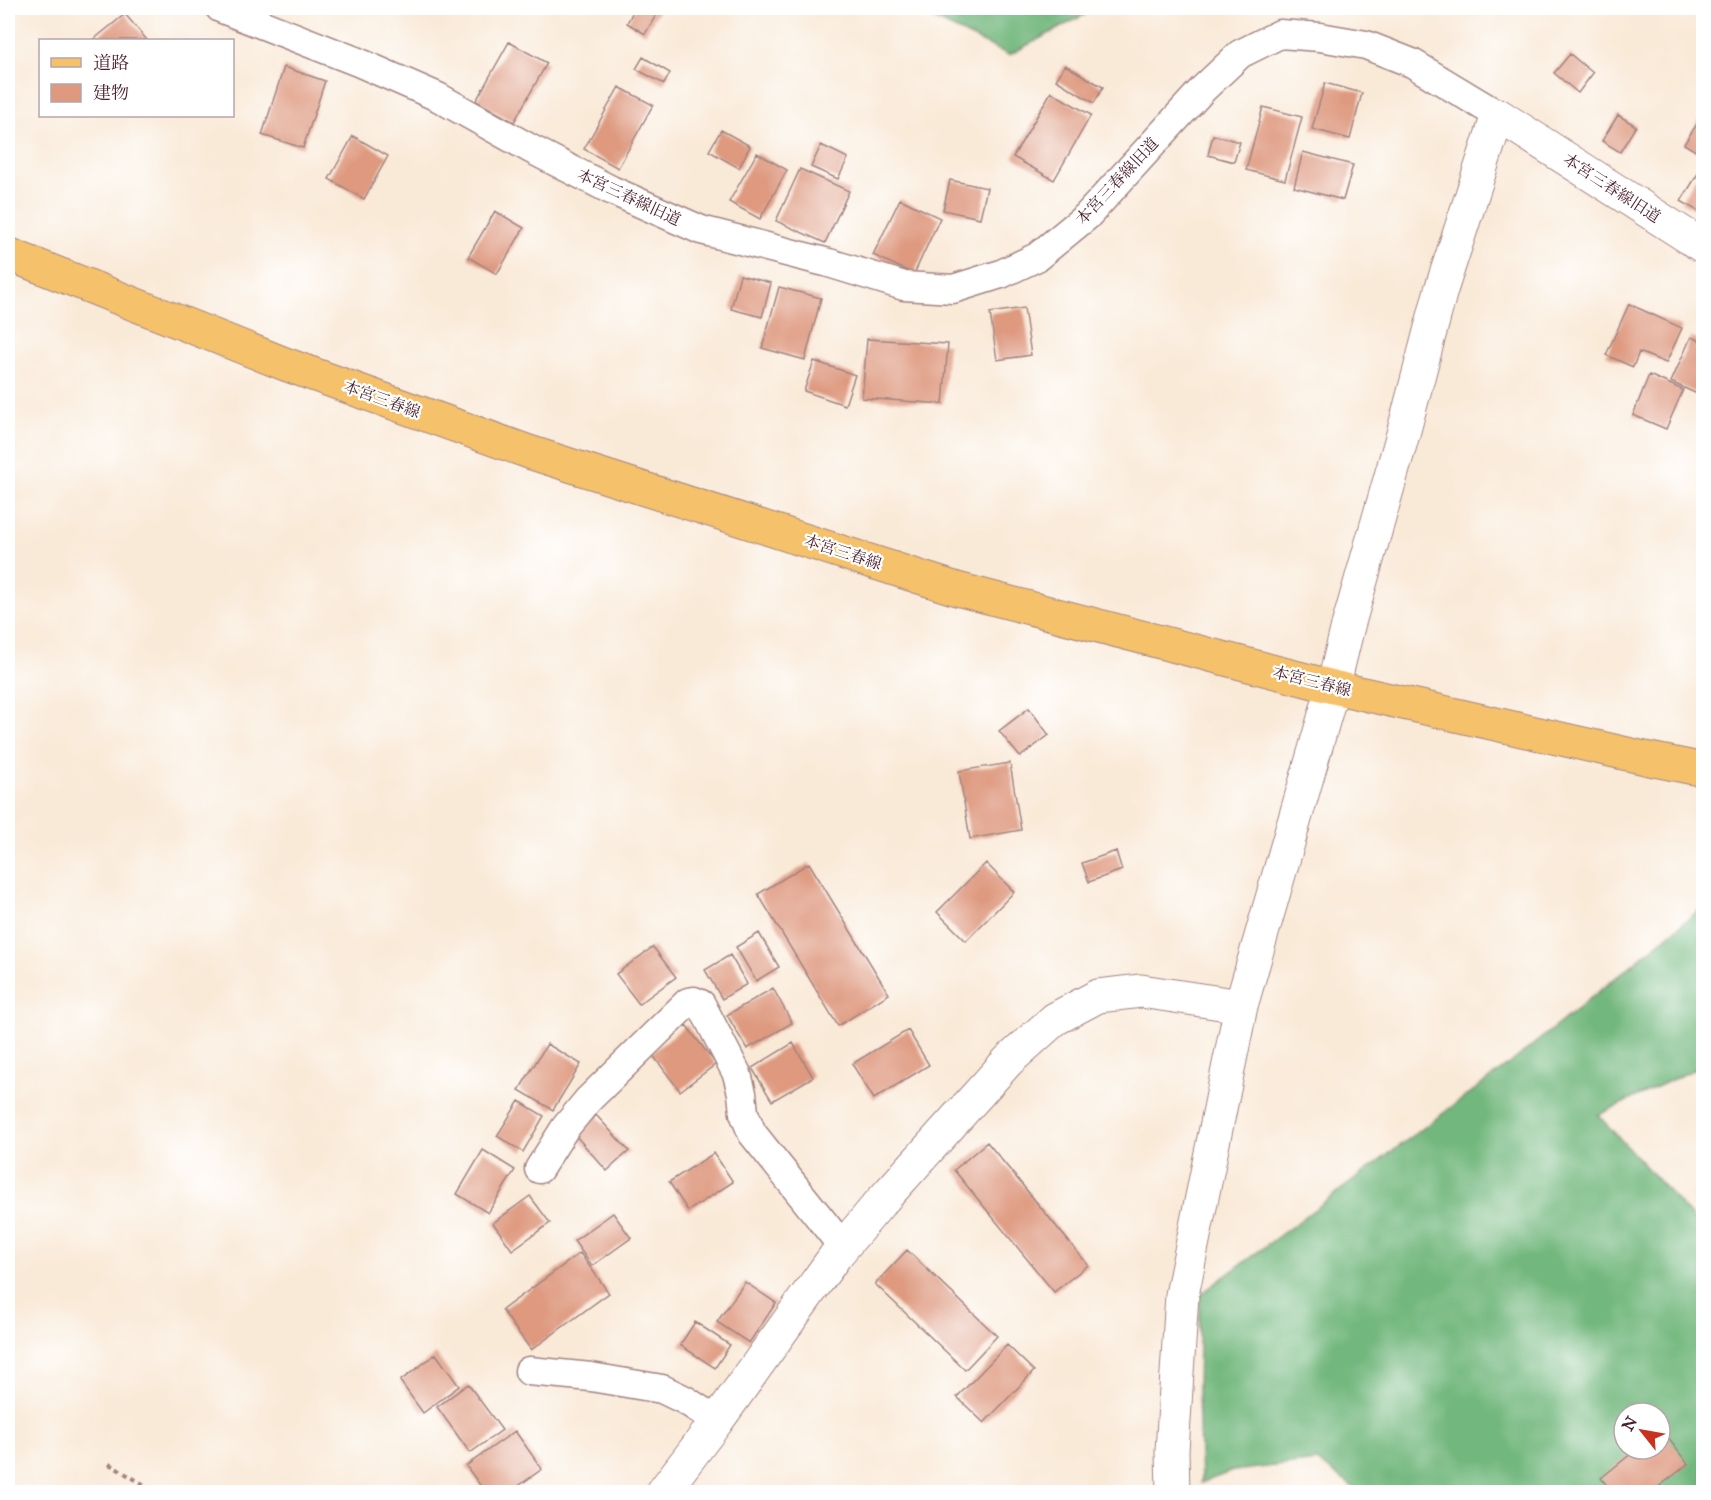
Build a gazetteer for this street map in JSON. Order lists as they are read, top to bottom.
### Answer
{
  "streets": {
    "main road": ["本宮三春線"],
    "street": ["本宮三春線旧道"]
  },
  "legend": ["道路", "建物"],
  "north": "top left"
}
